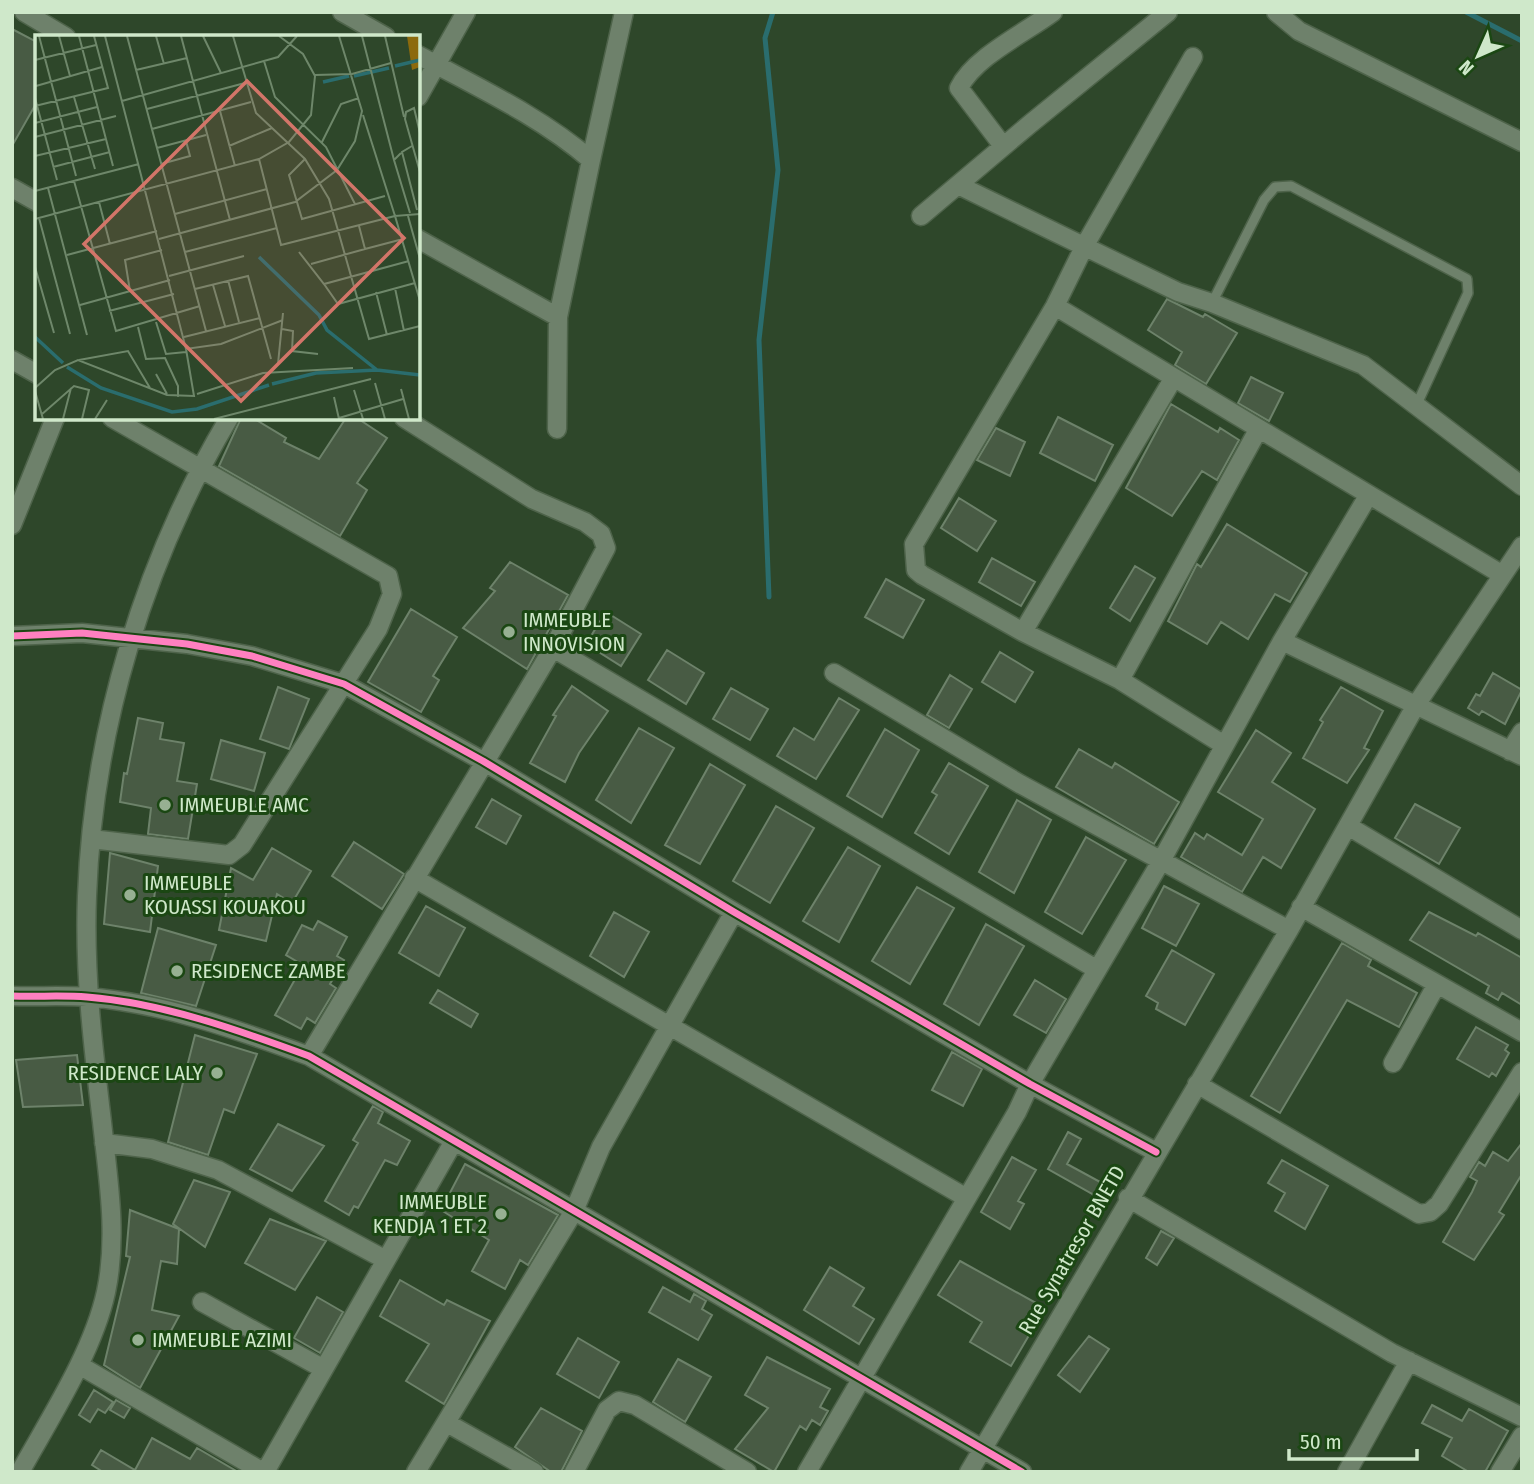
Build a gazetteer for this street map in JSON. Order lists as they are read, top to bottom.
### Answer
{
  "streets": {
    "street": ["Rue Synatresor BNETD"]
  },
  "places": [
    "IMMEUBLE INNOVISION",
    "IMMEUBLE AMC",
    "IMMEUBLE KOUASSI KOUAKOU",
    "RESIDENCE ZAMBE",
    "RESIDENCE LALY",
    "IMMEUBLE KENDJA 1 ET 2",
    "IMMEUBLE AZIMI"
  ],
  "scale_bar": "50 m",
  "north": "bottom left"
}
